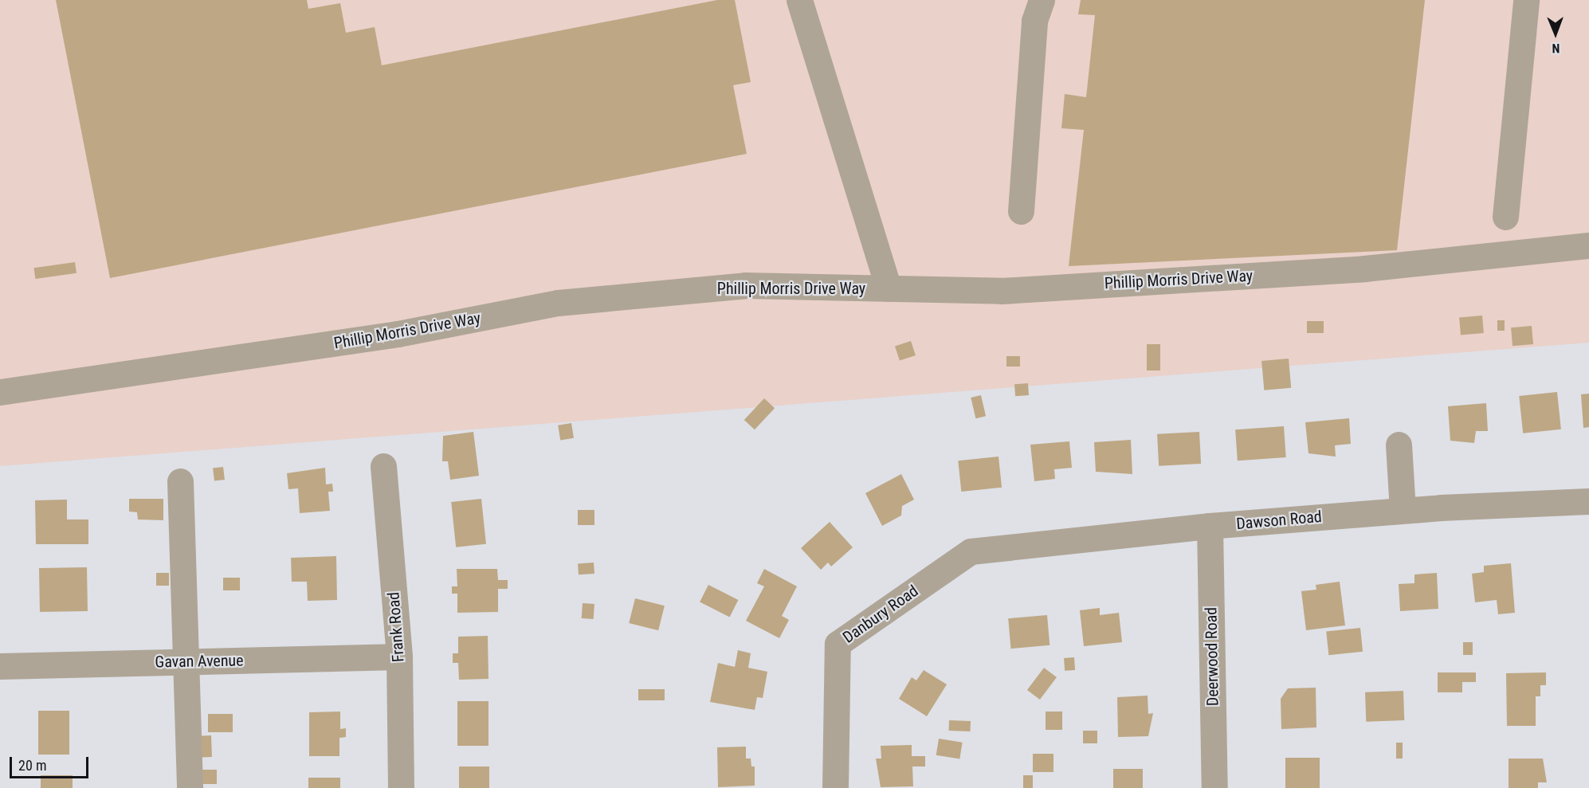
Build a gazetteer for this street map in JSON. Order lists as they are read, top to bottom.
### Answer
{
  "streets": {
    "street": [
      "Phillip Morris Drive Way",
      "Dawson Road",
      "Danbury Road",
      "Frank Road",
      "Deerwood Road",
      "Gavan Avenue"
    ]
  },
  "crossings": [
    ["Dawson Road", "Danbury Road"],
    ["Dawson Road", "Deerwood Road"],
    ["Frank Road", "Gavan Avenue"]
  ],
  "scale_bar": "20 m",
  "north": "bottom"
}
